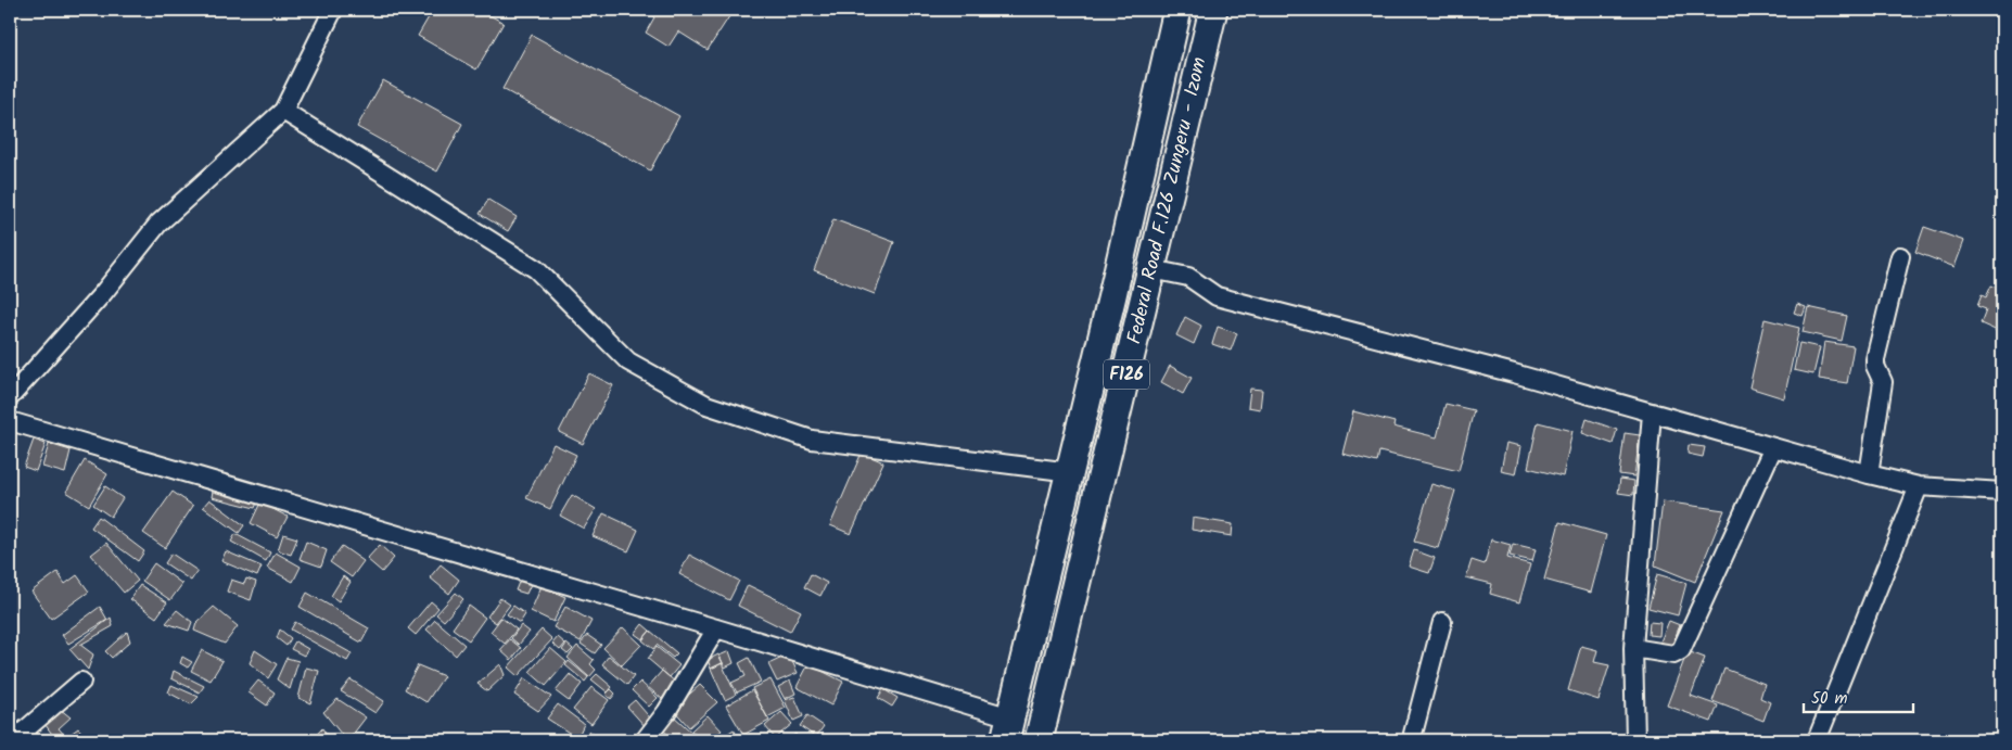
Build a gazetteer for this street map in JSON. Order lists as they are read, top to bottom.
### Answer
{
  "streets": {
    "main road": ["Federal Road F.126 Zungeru - Izom", "F126"]
  },
  "scale_bar": "50 m"
}
